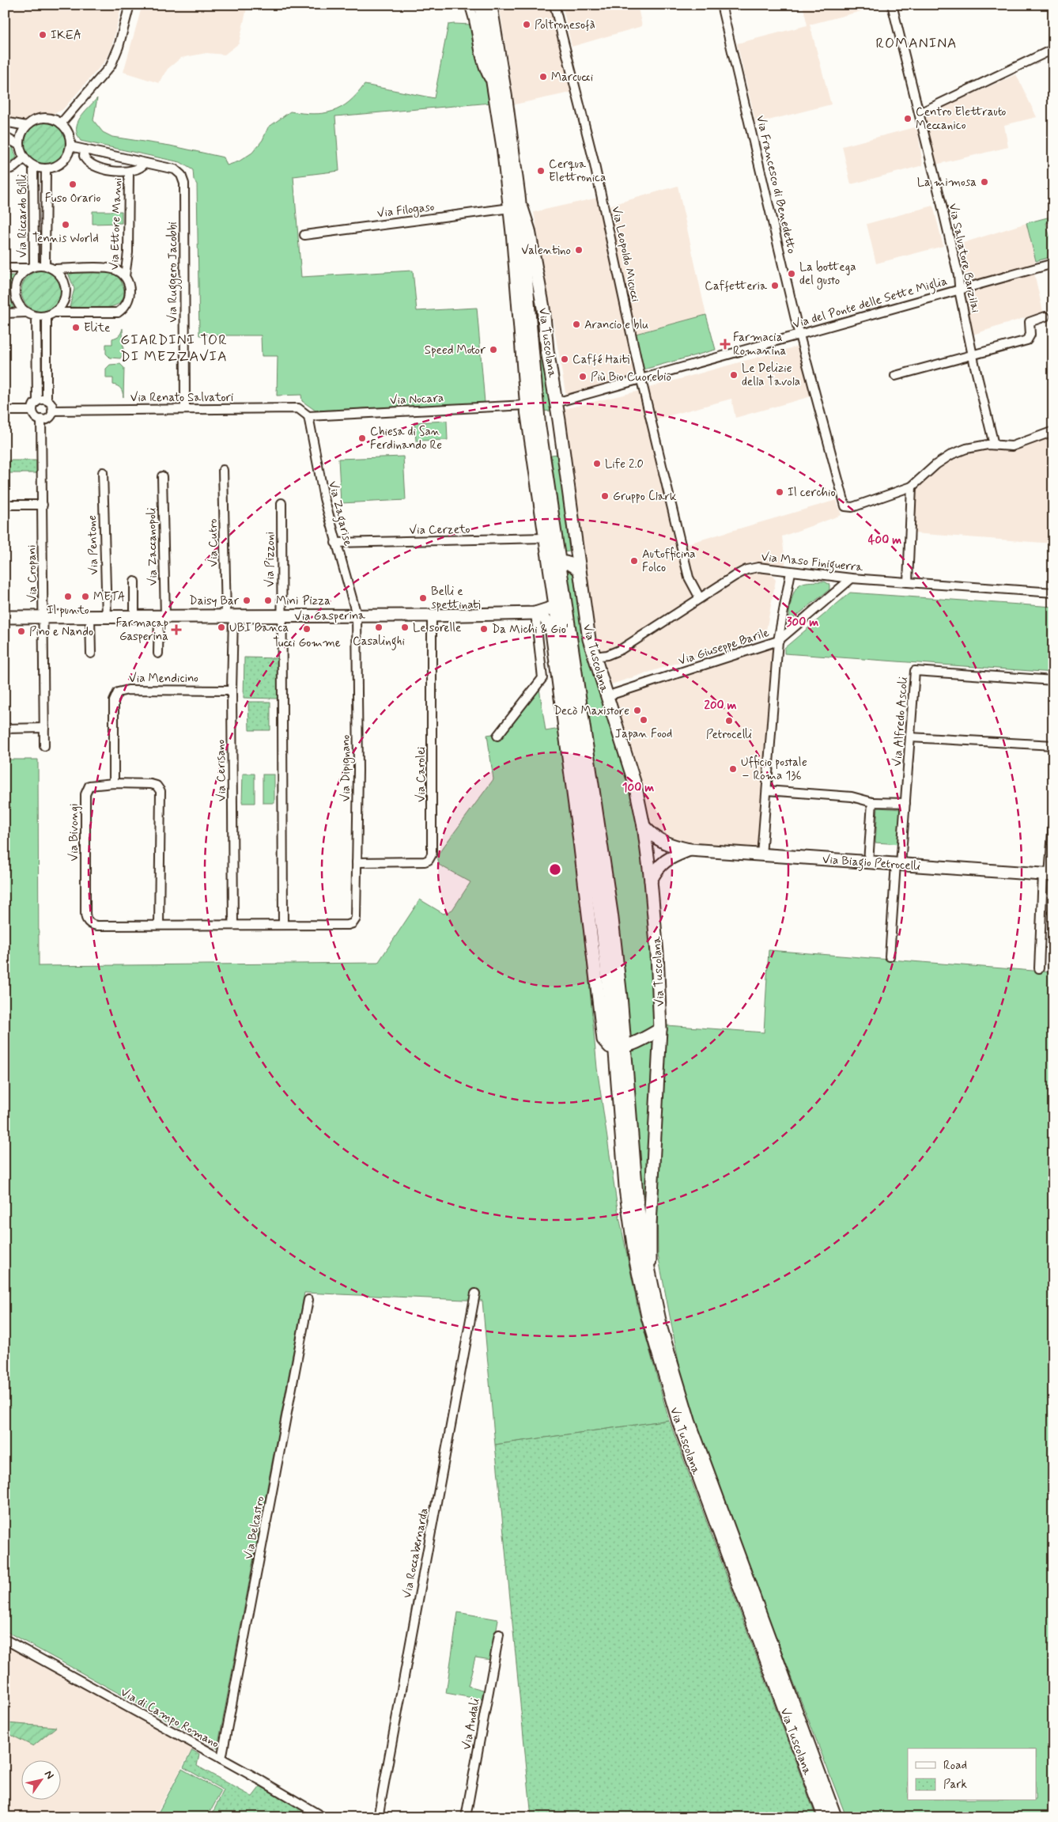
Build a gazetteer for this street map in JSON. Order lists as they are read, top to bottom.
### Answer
{
  "streets": {
    "main road": ["Via Tuscolana"],
    "street": [
      "Via Francesco di Benedetto",
      "Via Filogaso",
      "Via Riccardo Billi",
      "Via Ettore Manni",
      "Via Leopoldo Micucci",
      "Via Salvatore Barzilai",
      "Via Ruggero Jacobbi",
      "Via del Ponte delle Sette Miglia",
      "Via Renato Salvatori",
      "Via Nocara",
      "Via Zagarise",
      "Via Cerzeto",
      "Via Cutro",
      "Via Pentone",
      "Via Zaccanopoli",
      "Via Pizzoni",
      "Via Maso Finiguerra",
      "Via Cropani",
      "Via Gasperina",
      "Via Giuseppe Barile",
      "Via Mendicino",
      "Via Alfredo Ascoli",
      "Via Dipignano",
      "Via Cerisano",
      "Via Carolei",
      "Via Bivongi",
      "Via Biagio Petrocelli",
      "Via Belcastro",
      "Via Roccabernarda",
      "Via di Campo Romano",
      "Via Andali"
    ]
  },
  "crossings": [
    ["Via Francesco di Benedetto", "Via del Ponte delle Sette Miglia"],
    ["Via Filogaso", "Via Tuscolana"],
    ["Via Riccardo Billi", "Via Ettore Manni"],
    ["Via Riccardo Billi", "Via Ruggero Jacobbi"],
    ["Via Leopoldo Micucci", "Via del Ponte delle Sette Miglia"],
    ["Via Leopoldo Micucci", "Via Maso Finiguerra"],
    ["Via Salvatore Barzilai", "Via del Ponte delle Sette Miglia"],
    ["Via Ruggero Jacobbi", "Via Renato Salvatori"],
    ["Via del Ponte delle Sette Miglia", "Via Tuscolana"],
    ["Via Tuscolana", "Via Nocara"],
    ["Via Tuscolana", "Via Cerzeto"],
    ["Via Tuscolana", "Via Maso Finiguerra"],
    ["Via Tuscolana", "Via Gasperina"],
    ["Via Tuscolana", "Via Giuseppe Barile"],
    ["Via Tuscolana", "Via Biagio Petrocelli"],
    ["Via Renato Salvatori", "Via Nocara"],
    ["Via Renato Salvatori", "Via Zagarise"],
    ["Via Renato Salvatori", "Via Cropani"],
    ["Via Nocara", "Via Zagarise"],
    ["Via Zagarise", "Via Cerzeto"],
    ["Via Zagarise", "Via Gasperina"],
    ["Via Zagarise", "Via Dipignano"],
    ["Via Cutro", "Via Gasperina"],
    ["Via Cutro", "Via Cerisano"],
    ["Via Pentone", "Via Gasperina"],
    ["Via Zaccanopoli", "Via Gasperina"],
    ["Via Pizzoni", "Via Gasperina"],
    ["Via Maso Finiguerra", "Via Giuseppe Barile"],
    ["Via Cropani", "Via Gasperina"],
    ["Via Gasperina", "Via Dipignano"],
    ["Via Gasperina", "Via Cerisano"],
    ["Via Gasperina", "Via Carolei"],
    ["Via Mendicino", "Via Cerisano"],
    ["Via Mendicino", "Via Bivongi"],
    ["Via Alfredo Ascoli", "Via Biagio Petrocelli"],
    ["Via Dipignano", "Via Carolei"],
    ["Via Dipignano", "Via Bivongi"],
    ["Via Cerisano", "Via Bivongi"],
    ["Via Belcastro", "Via di Campo Romano"]
  ],
  "districts": ["ROMANINA", "GIARDINI TOR DI MEZZAVIA"],
  "places": {
    "other": [
      "Poltronesofà",
      "IKEA",
      "Marcucci",
      "Centro Elettrauto Meccanico",
      "Cerqua Elettronica",
      "La mimosa",
      "Fuso Orario",
      "Tennis World",
      "Valentino",
      "La bottega del gusto",
      "Caffetteria",
      "Arancio e blu",
      "Elite",
      "Speed Motor",
      "Caffé Haiti",
      "Le Delizie della Tavola",
      "Più Bio Cuorebio",
      "Chiesa di San Ferdinando Re",
      "Life 2.0",
      "Il cerchio",
      "Gruppo Clark",
      "Autofficina Folco",
      "Il punto",
      "META",
      "Belli e spettinati",
      "Daisy Bar",
      "Mini Pizza",
      "UBI Banca",
      "Casalinghi",
      "Le sorelle",
      "Tucci Gomme",
      "Da Michi & Gio'",
      "Pino e Nando",
      "Decò Maxistore",
      "Japan Food",
      "Petrocelli",
      "Ufficio postale – Roma 136"
    ],
    "health": ["Farmacia Romanina", "Farmacap Gasperina"]
  },
  "legend": ["Road", "Park"],
  "north": "top right",
  "rings": [
    "400 m",
    "300 m",
    "200 m",
    "100 m"
  ]
}
